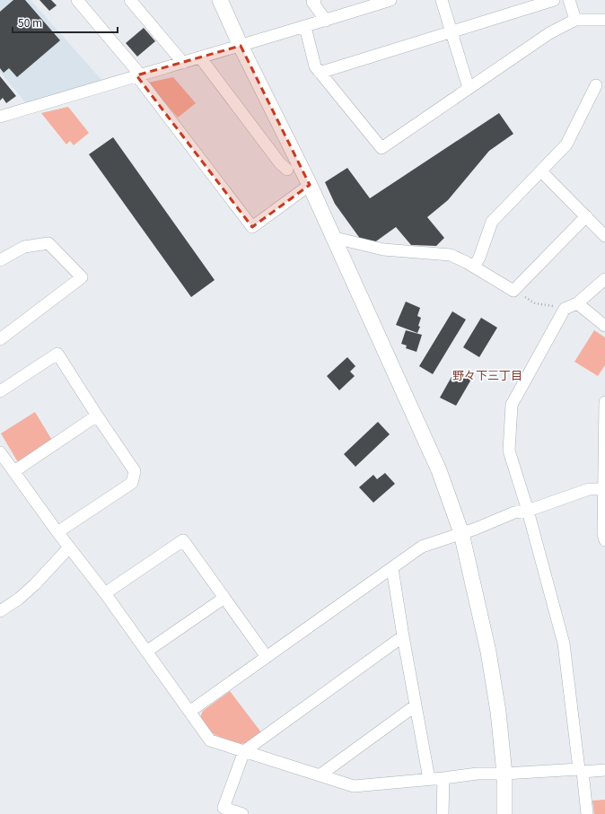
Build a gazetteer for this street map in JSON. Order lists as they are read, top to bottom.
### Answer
{
  "districts": ["野々下三丁目"],
  "scale_bar": "50 m"
}
